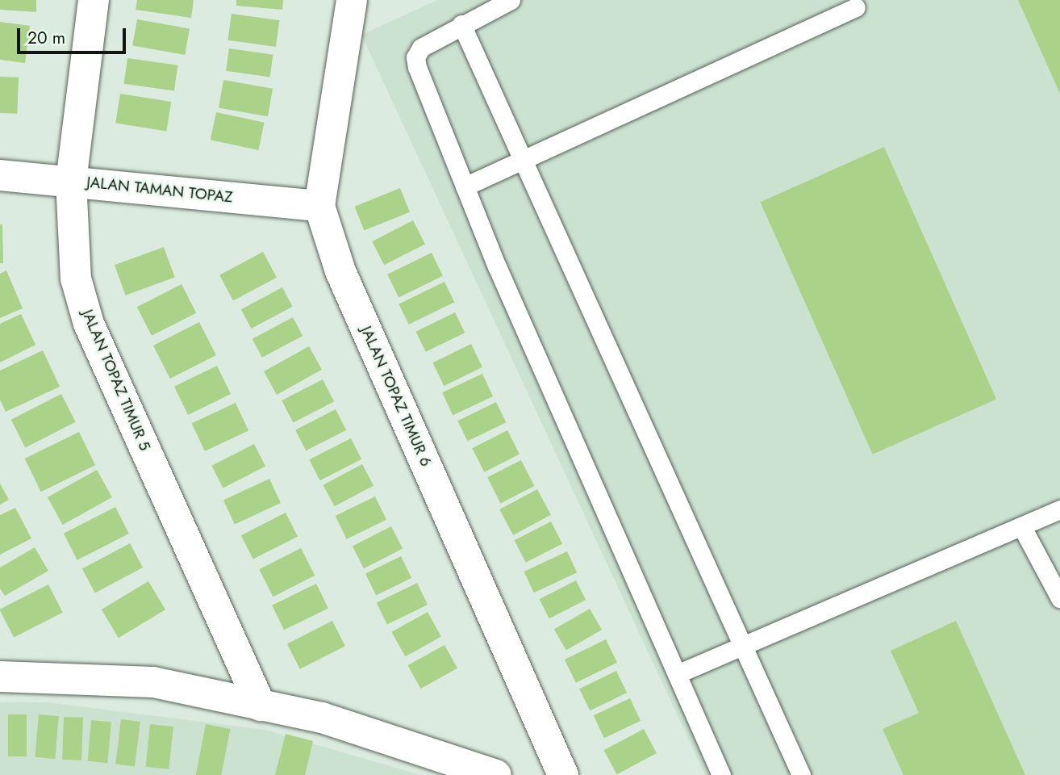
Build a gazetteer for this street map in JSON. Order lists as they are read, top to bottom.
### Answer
{
  "streets": {
    "street": ["JALAN TAMAN TOPAZ", "JALAN TOPAZ TIMUR 5", "JALAN TOPAZ TIMUR 6"]
  },
  "crossings": [
    ["JALAN TAMAN TOPAZ", "JALAN TOPAZ TIMUR 5"],
    ["JALAN TAMAN TOPAZ", "JALAN TOPAZ TIMUR 6"]
  ],
  "scale_bar": "20 m"
}
